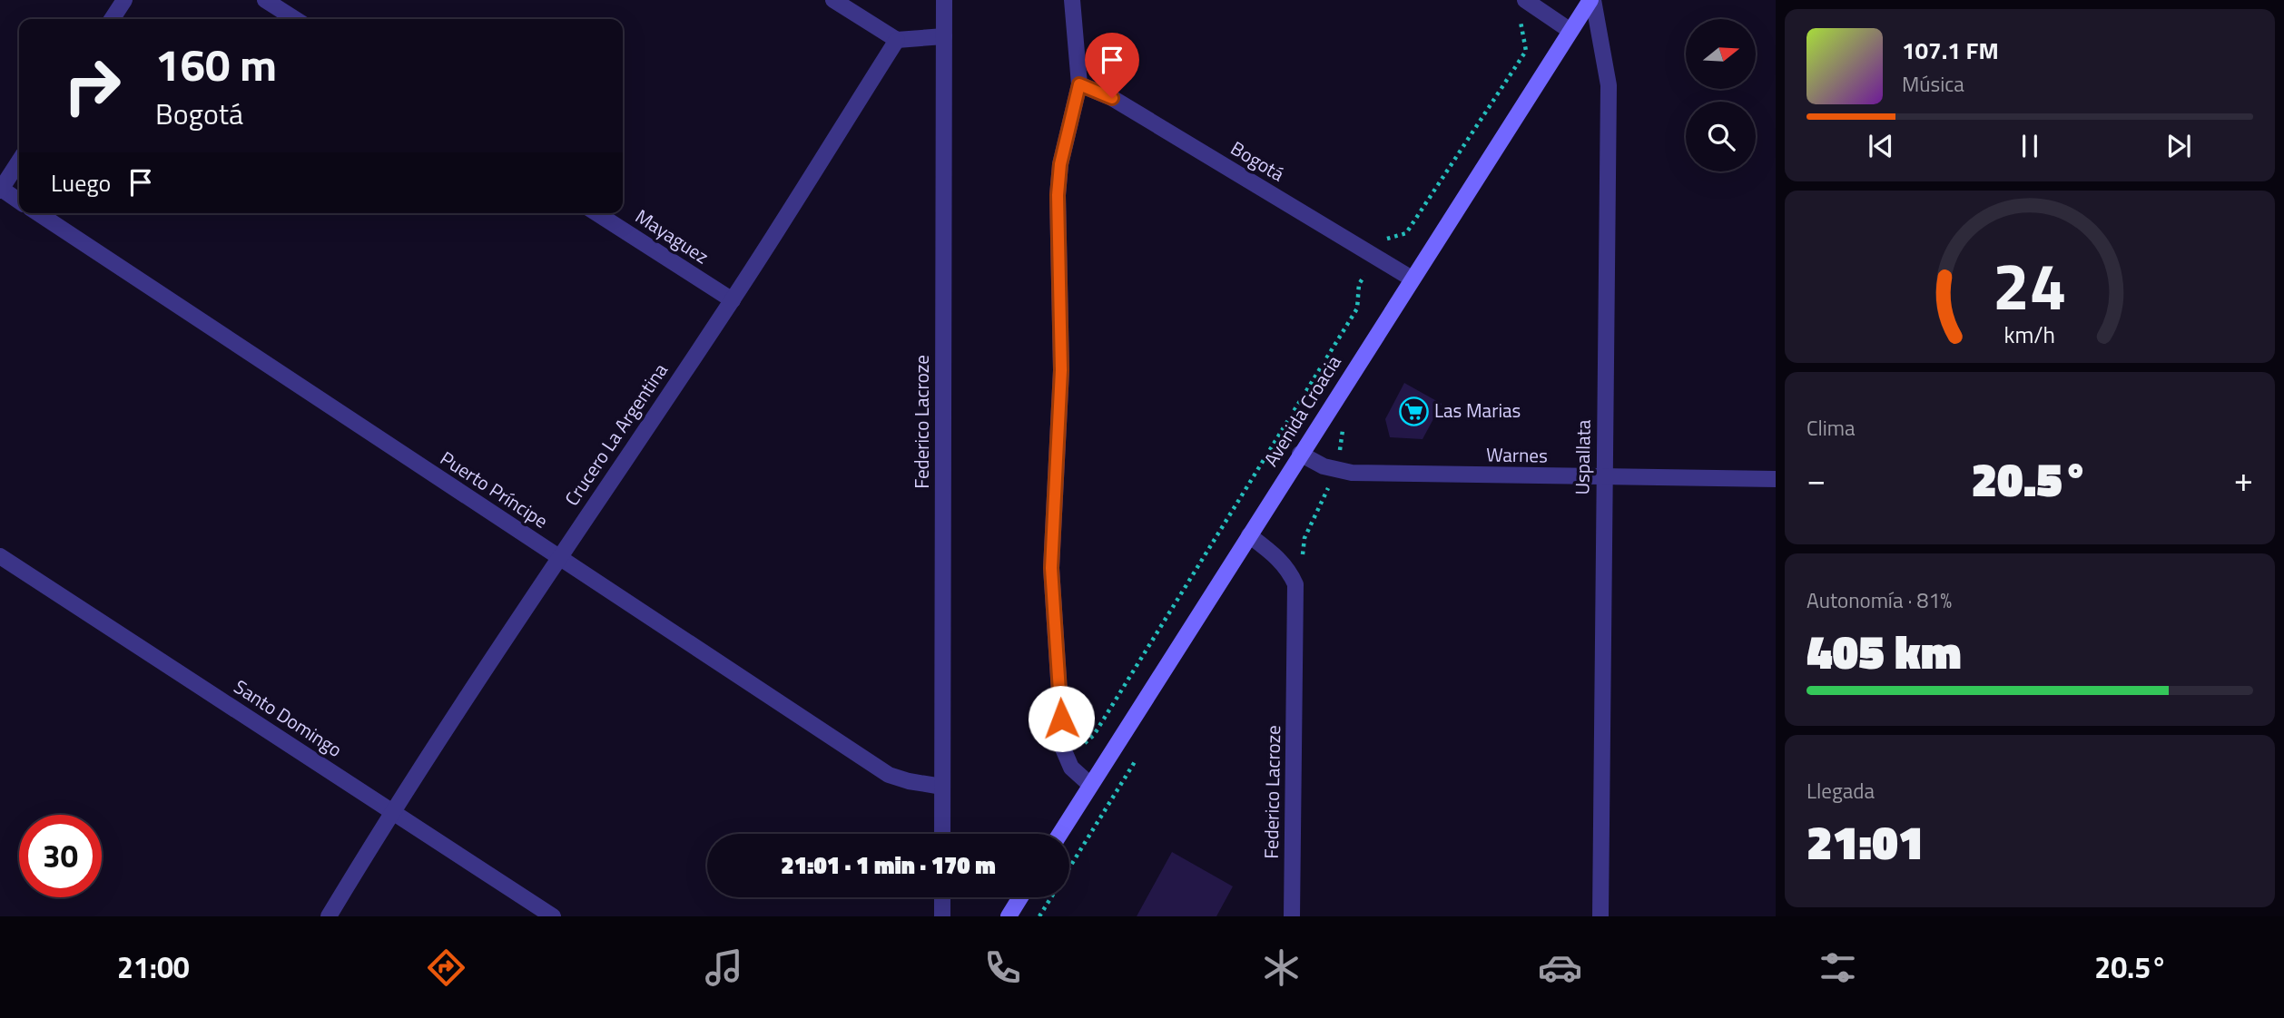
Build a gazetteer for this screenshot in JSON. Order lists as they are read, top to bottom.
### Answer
{
  "streets": {
    "main road": ["Avenida Croacia"],
    "street": [
      "Bogotá",
      "Mayaguez",
      "Federico Lacroze",
      "Crucero La Argentina",
      "Warnes",
      "Uspallata",
      "Puerto Príncipe",
      "Santo Domingo"
    ]
  },
  "crossings": [
    ["Bogotá", "Avenida Croacia"],
    ["Mayaguez", "Crucero La Argentina"],
    ["Avenida Croacia", "Federico Lacroze"],
    ["Avenida Croacia", "Warnes"],
    ["Avenida Croacia", "Uspallata"],
    ["Federico Lacroze", "Puerto Príncipe"],
    ["Crucero La Argentina", "Puerto Príncipe"],
    ["Crucero La Argentina", "Santo Domingo"],
    ["Warnes", "Uspallata"]
  ],
  "places": {
    "supermarket": ["Las Marias"]
  },
  "north": "right",
  "page": {
    "turn": ["160 m", "Bogotá"],
    "song": ["107.1 FM", "Música"],
    "then": "Luego",
    "tile": [
      "Clima",
      ["Autonomía · 81%", "405 km"],
      ["Llegada", "21:01"]
    ],
    "heat": ["−", "20.5°", "+"],
    "limit": "30",
    "trip": "21:01 · 1 min · 170 m",
    "tabs": ["21:00", "20.5°"],
    "gauge": ["24", "km/h"]
  }
}
